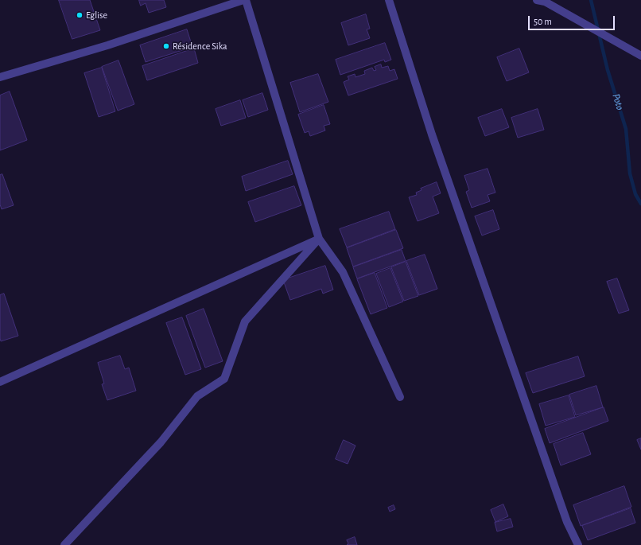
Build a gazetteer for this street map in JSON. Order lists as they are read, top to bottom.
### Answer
{
  "water": ["Poto"],
  "places": ["Eglise", "Résidence Sika"],
  "scale_bar": "50 m"
}
